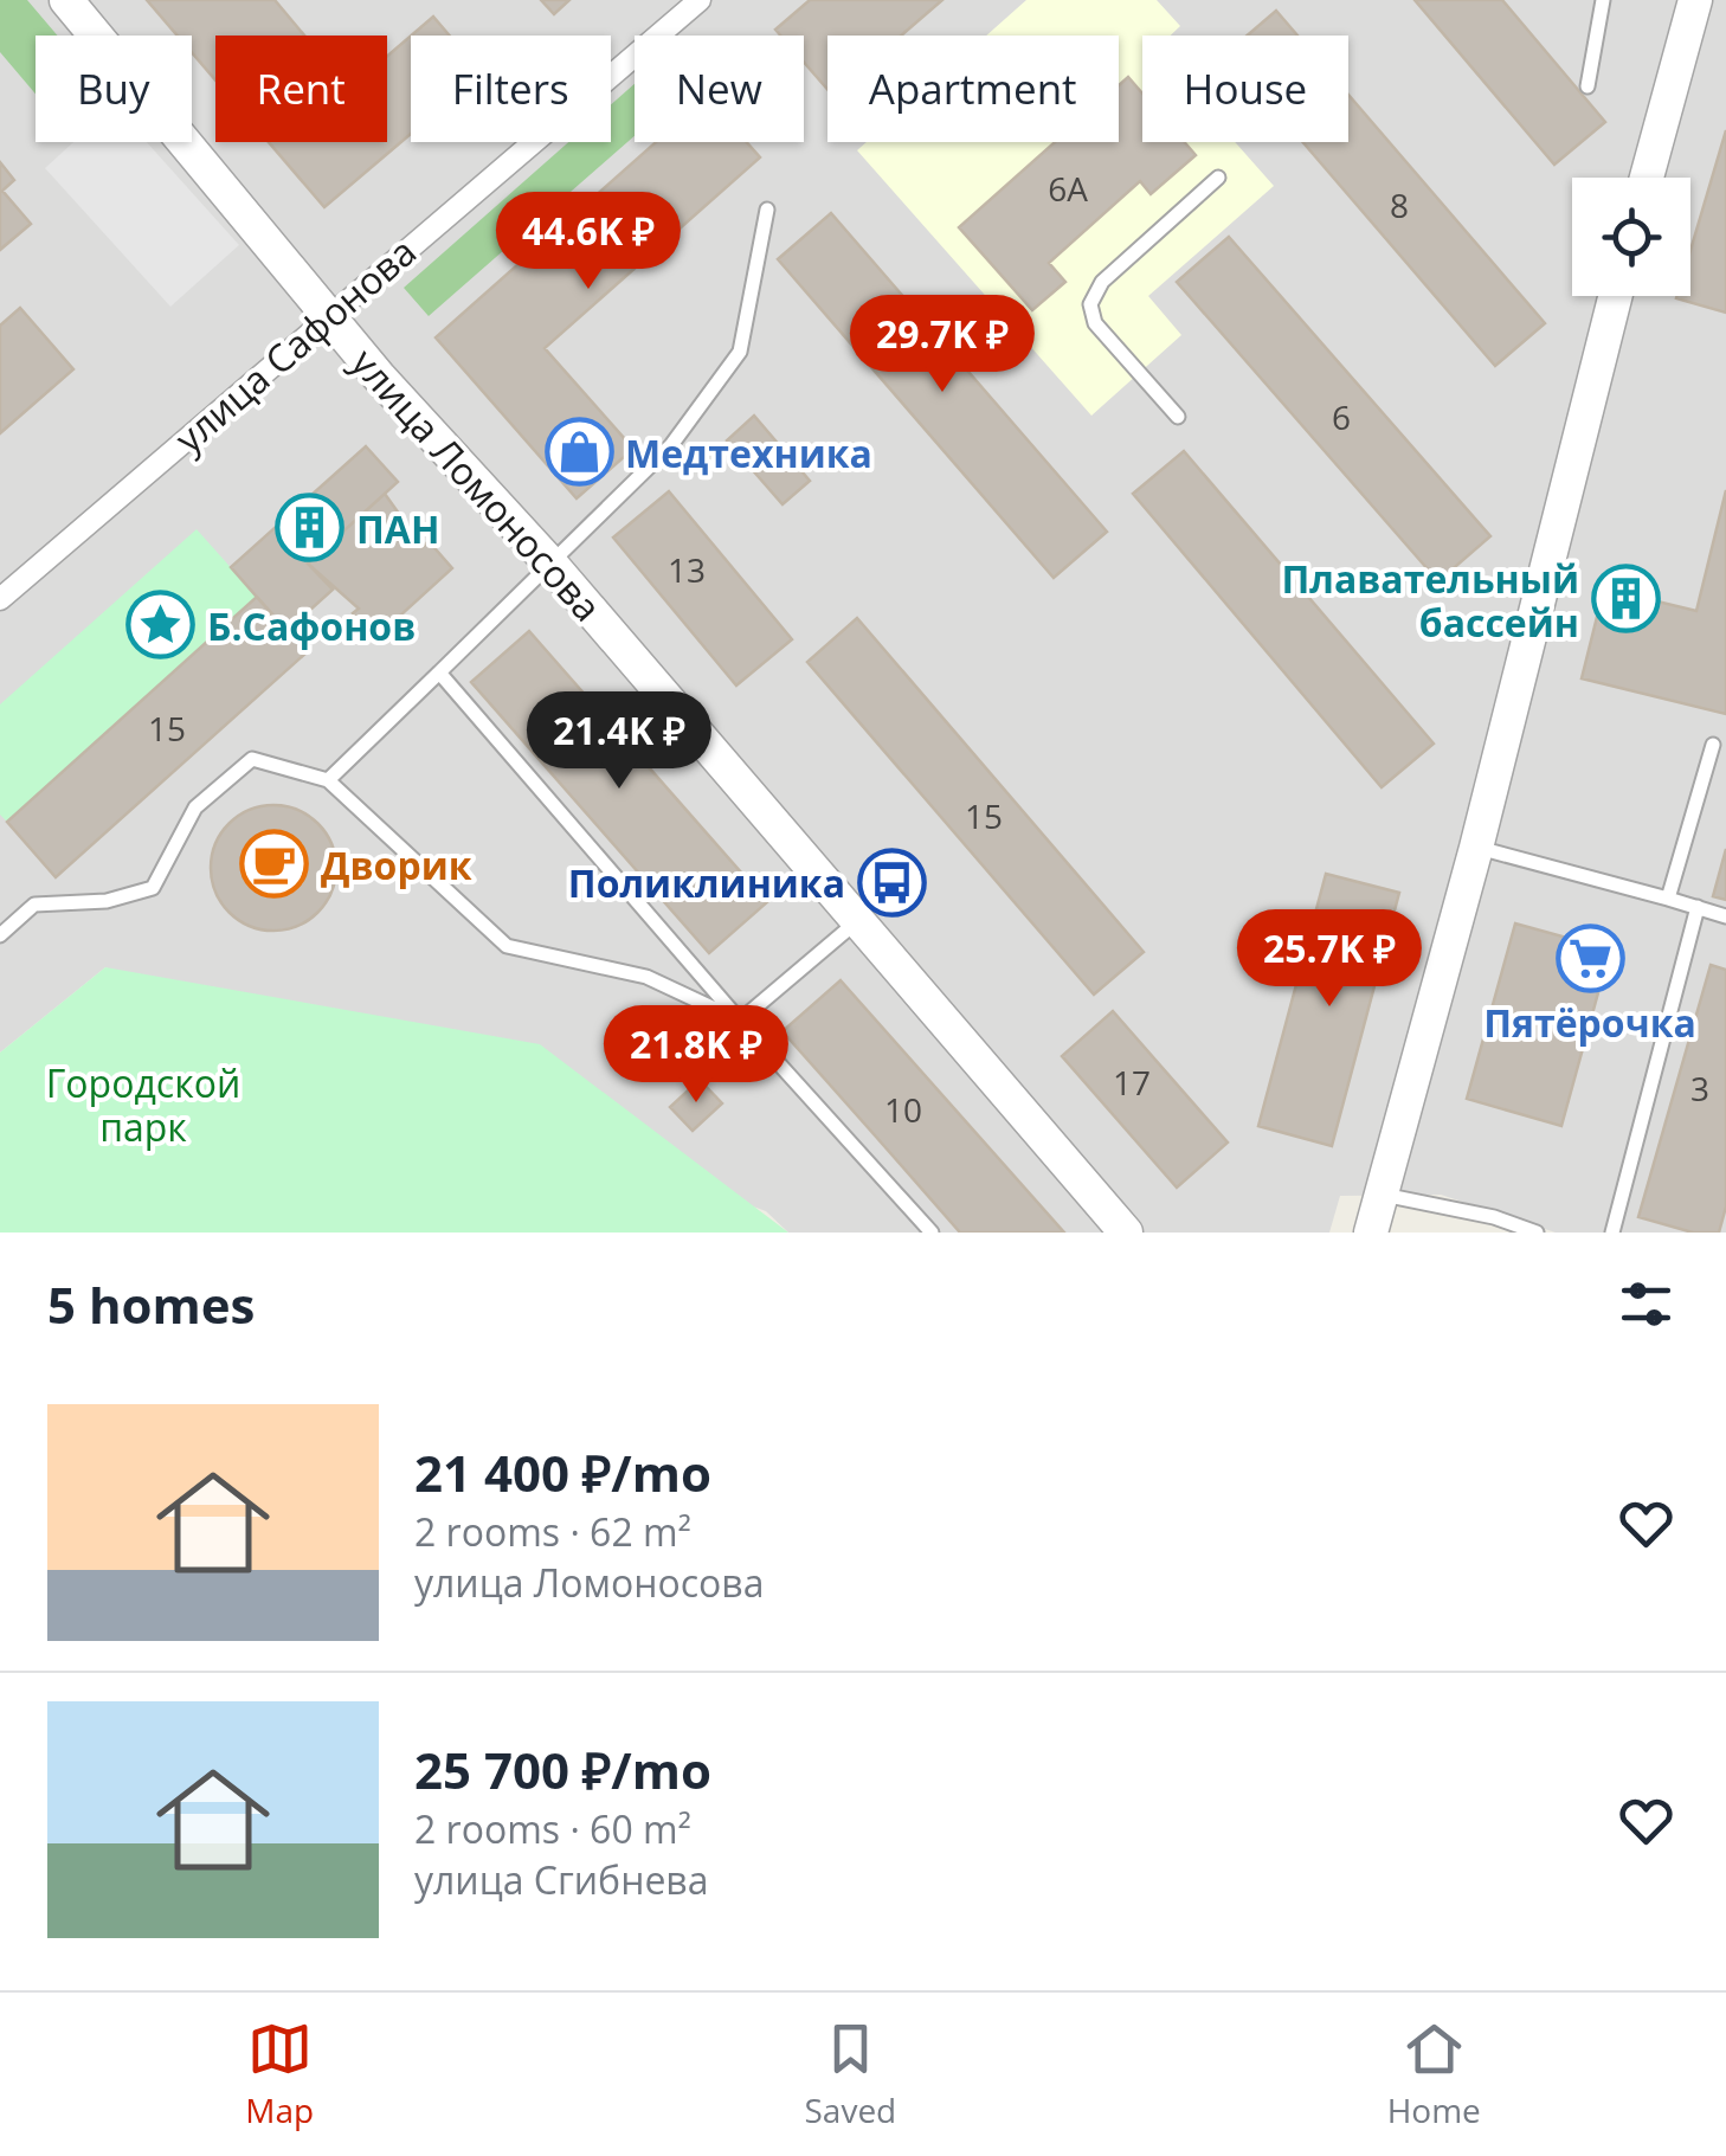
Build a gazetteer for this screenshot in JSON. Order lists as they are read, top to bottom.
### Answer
{
  "streets": {
    "street": ["улица Сафонова", "улица Ломоносова"]
  },
  "crossings": [
    ["улица Сафонова", "улица Ломоносова"]
  ],
  "parks": ["Городской парк"],
  "places": {
    "shop": ["Медтехника"],
    "building": ["ПАН", "Плавательный бассейн"],
    "place": ["Б.Сафонов"],
    "cafe": ["Дворик"],
    "bus stop": ["Поликлиника"],
    "supermarket": ["Пятёрочка"]
  },
  "house_numbers": [
    "6А",
    "8",
    "6",
    "13",
    "15",
    "15",
    "17",
    "3",
    "10"
  ],
  "page": {
    "chip": [
      "Buy",
      "Rent",
      "Filters",
      "New",
      "Apartment",
      "House"
    ],
    "price": [
      "44.6K ₽",
      "29.7K ₽",
      "21.4K ₽",
      "25.7K ₽",
      "21.8K ₽"
    ],
    "heading": "5 homes",
    "list": [
      {
        "name": "21 400 ₽/mo",
        "note": "2 rooms · 62 m² · улица Ломоносова"
      },
      {
        "name": "25 700 ₽/mo",
        "note": "2 rooms · 60 m² · улица Сгибнева"
      }
    ],
    "tabs": ["Map", "Saved", "Home"]
  }
}
